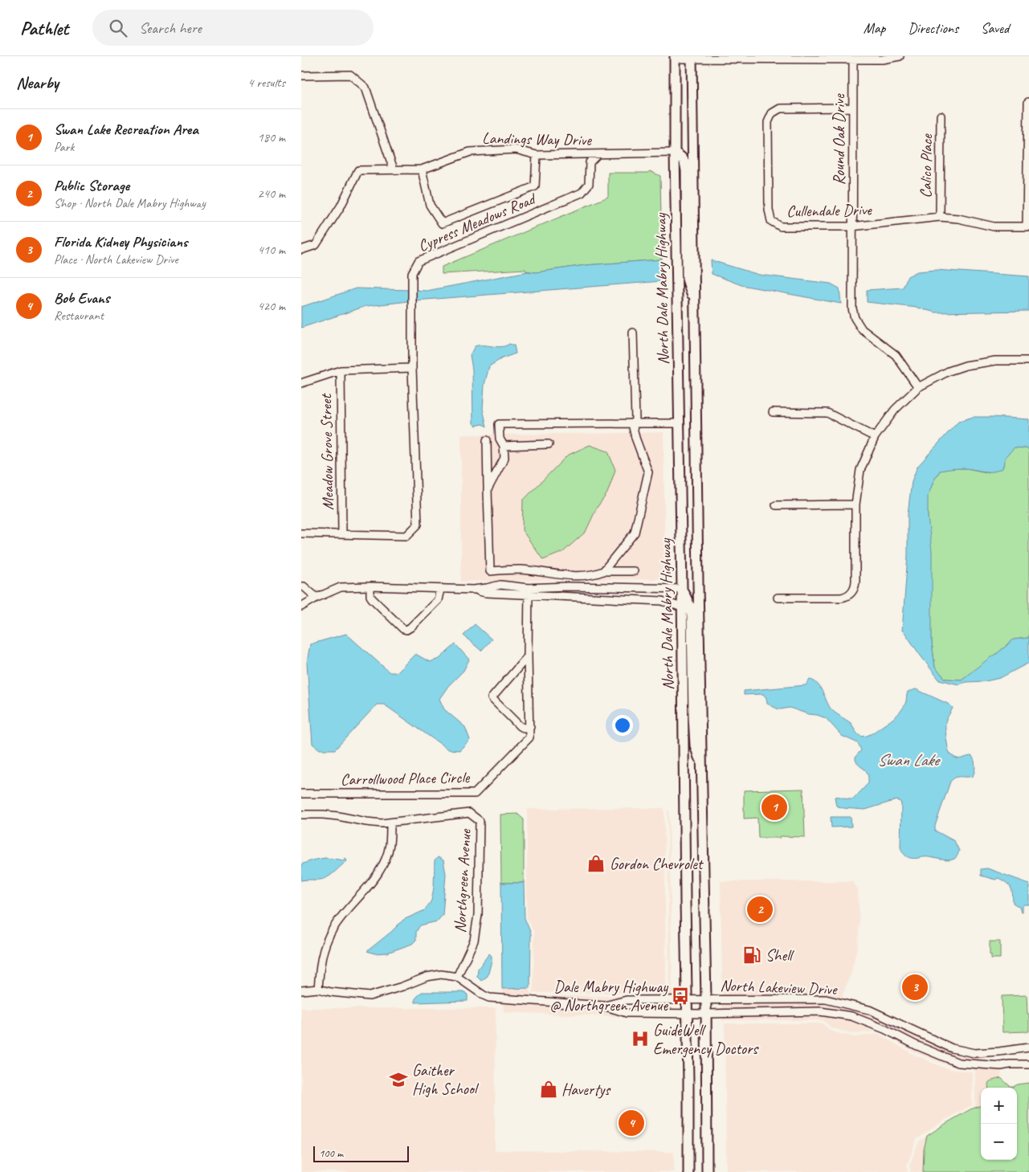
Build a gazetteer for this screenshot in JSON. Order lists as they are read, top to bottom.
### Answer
{
  "streets": {
    "main road": ["North Dale Mabry Highway"],
    "street": [
      "Landings Way Drive",
      "Round Oak Drive",
      "Calico Place",
      "Cullendale Drive",
      "Cypress Meadows Road",
      "Meadow Grove Street",
      "Carrollwood Place Circle",
      "Northgreen Avenue",
      "North Lakeview Drive"
    ]
  },
  "crossings": [
    ["Landings Way Drive", "Cypress Meadows Road"],
    ["Landings Way Drive", "North Dale Mabry Highway"],
    ["Round Oak Drive", "Cullendale Drive"],
    ["Calico Place", "Cullendale Drive"],
    ["Cypress Meadows Road", "Meadow Grove Street"],
    ["North Dale Mabry Highway", "North Lakeview Drive"]
  ],
  "water": ["Swan Lake"],
  "places": {
    "shop": ["Gordon Chevrolet", "Havertys"],
    "fuel station": ["Shell"],
    "bus stop": ["Dale Mabry Highway @ Northgreen Avenue"],
    "hospital": ["GuideWell Emergency Doctors"],
    "school or university": ["Gaither High School"]
  },
  "scale_bar": "100 m",
  "page": {
    "header": "Pathlet",
    "search": "Search here",
    "nav": ["Map", "Directions", "Saved"],
    "heading": ["Nearby", "4 results"],
    "list": [
      {
        "mark": "1",
        "name": "Swan Lake Recreation Area",
        "note": "Park",
        "value": "180 m"
      },
      {
        "mark": "2",
        "name": "Public Storage",
        "note": "Shop · North Dale Mabry Highway",
        "value": "240 m"
      },
      {
        "mark": "3",
        "name": "Florida Kidney Physicians",
        "note": "Place · North Lakeview Drive",
        "value": "410 m"
      },
      {
        "mark": "4",
        "name": "Bob Evans",
        "note": "Restaurant",
        "value": "420 m"
      }
    ],
    "pins": [
      "1",
      "2",
      "3",
      "4"
    ],
    "map_buttons": ["+", "−"],
    "scale": "100 m"
  }
}
